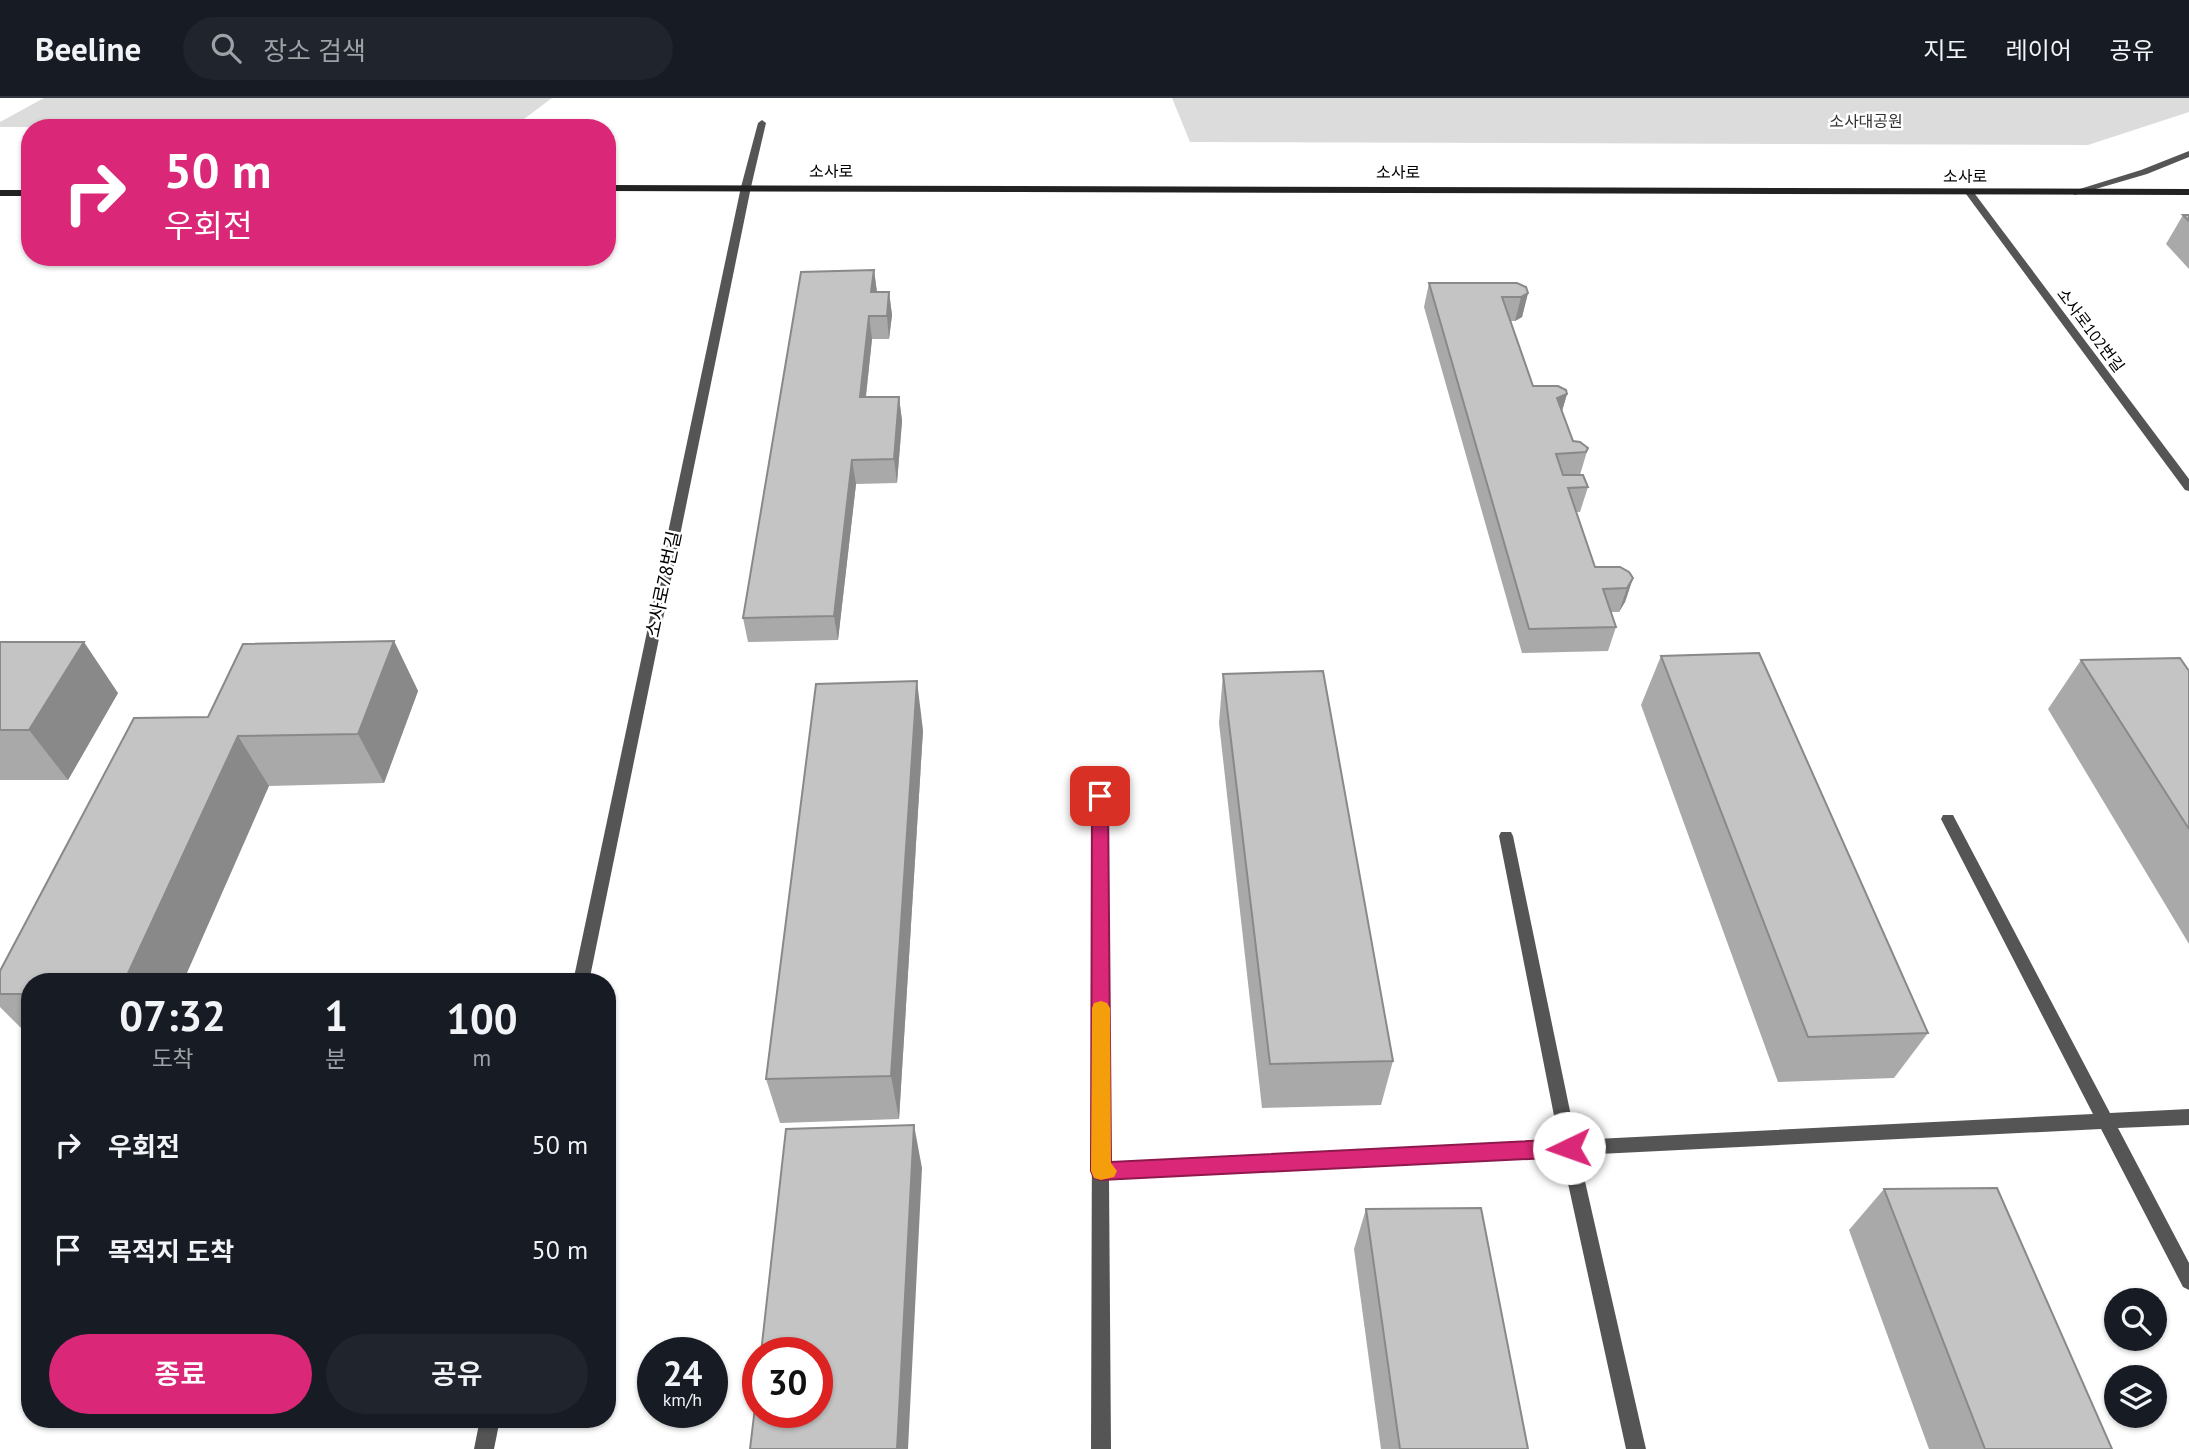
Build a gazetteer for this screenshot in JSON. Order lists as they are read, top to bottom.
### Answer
{
  "streets": {
    "street": ["소사로", "소사로102번길", "소사로78번길"]
  },
  "crossings": [
    ["소사로", "소사로102번길"],
    ["소사로", "소사로78번길"]
  ],
  "parks": ["소사대공원"],
  "page": {
    "header": "Beeline",
    "search": "장소 검색",
    "nav": ["지도", "레이어", "공유"],
    "turn": ["50 m", "우회전"],
    "eta": [
      "07:32",
      "도착",
      "1",
      "분",
      "100",
      "m"
    ],
    "list": [
      {
        "name": "우회전",
        "value": "50 m"
      },
      {
        "name": "목적지 도착",
        "value": "50 m"
      }
    ],
    "buttons": ["종료", "공유"],
    "speed": "24 km/h",
    "limit": "30"
  }
}
